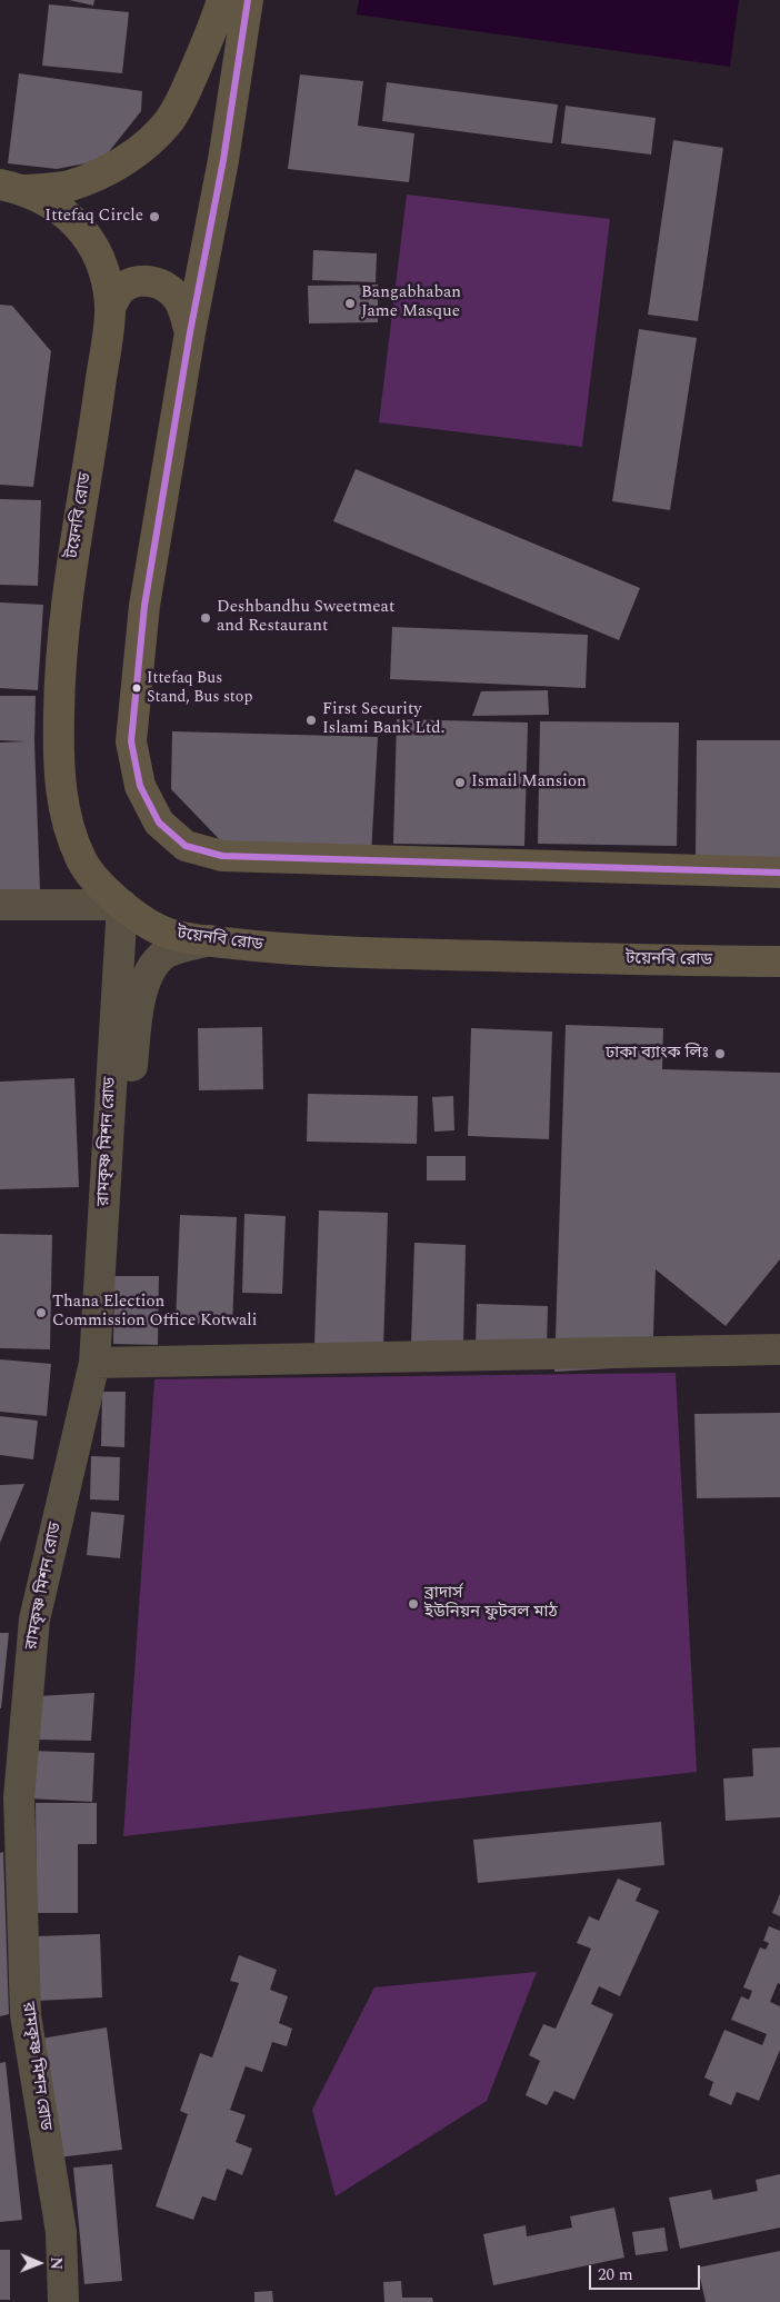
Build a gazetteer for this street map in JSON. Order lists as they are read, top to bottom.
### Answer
{
  "streets": {
    "main road": ["টয়েনবি রোড"],
    "street": ["রামকৃষ্ণ মিশন রোড"]
  },
  "crossings": [
    ["টয়েনবি রোড", "রামকৃষ্ণ মিশন রোড"]
  ],
  "places": [
    "Ittefaq Circle",
    "Bangabhaban Jame Masque",
    "Deshbandhu Sweetmeat and Restaurant",
    "Ittefaq Bus Stand, Bus stop",
    "First Security Islami Bank Ltd.",
    "Ismail Mansion",
    "ঢাকা ব্যাংক লিঃ",
    "Thana Election Commission Office Kotwali",
    "ব্রাদার্স ইউনিয়ন ফুটবল মাঠ"
  ],
  "scale_bar": "20 m",
  "north": "right"
}
